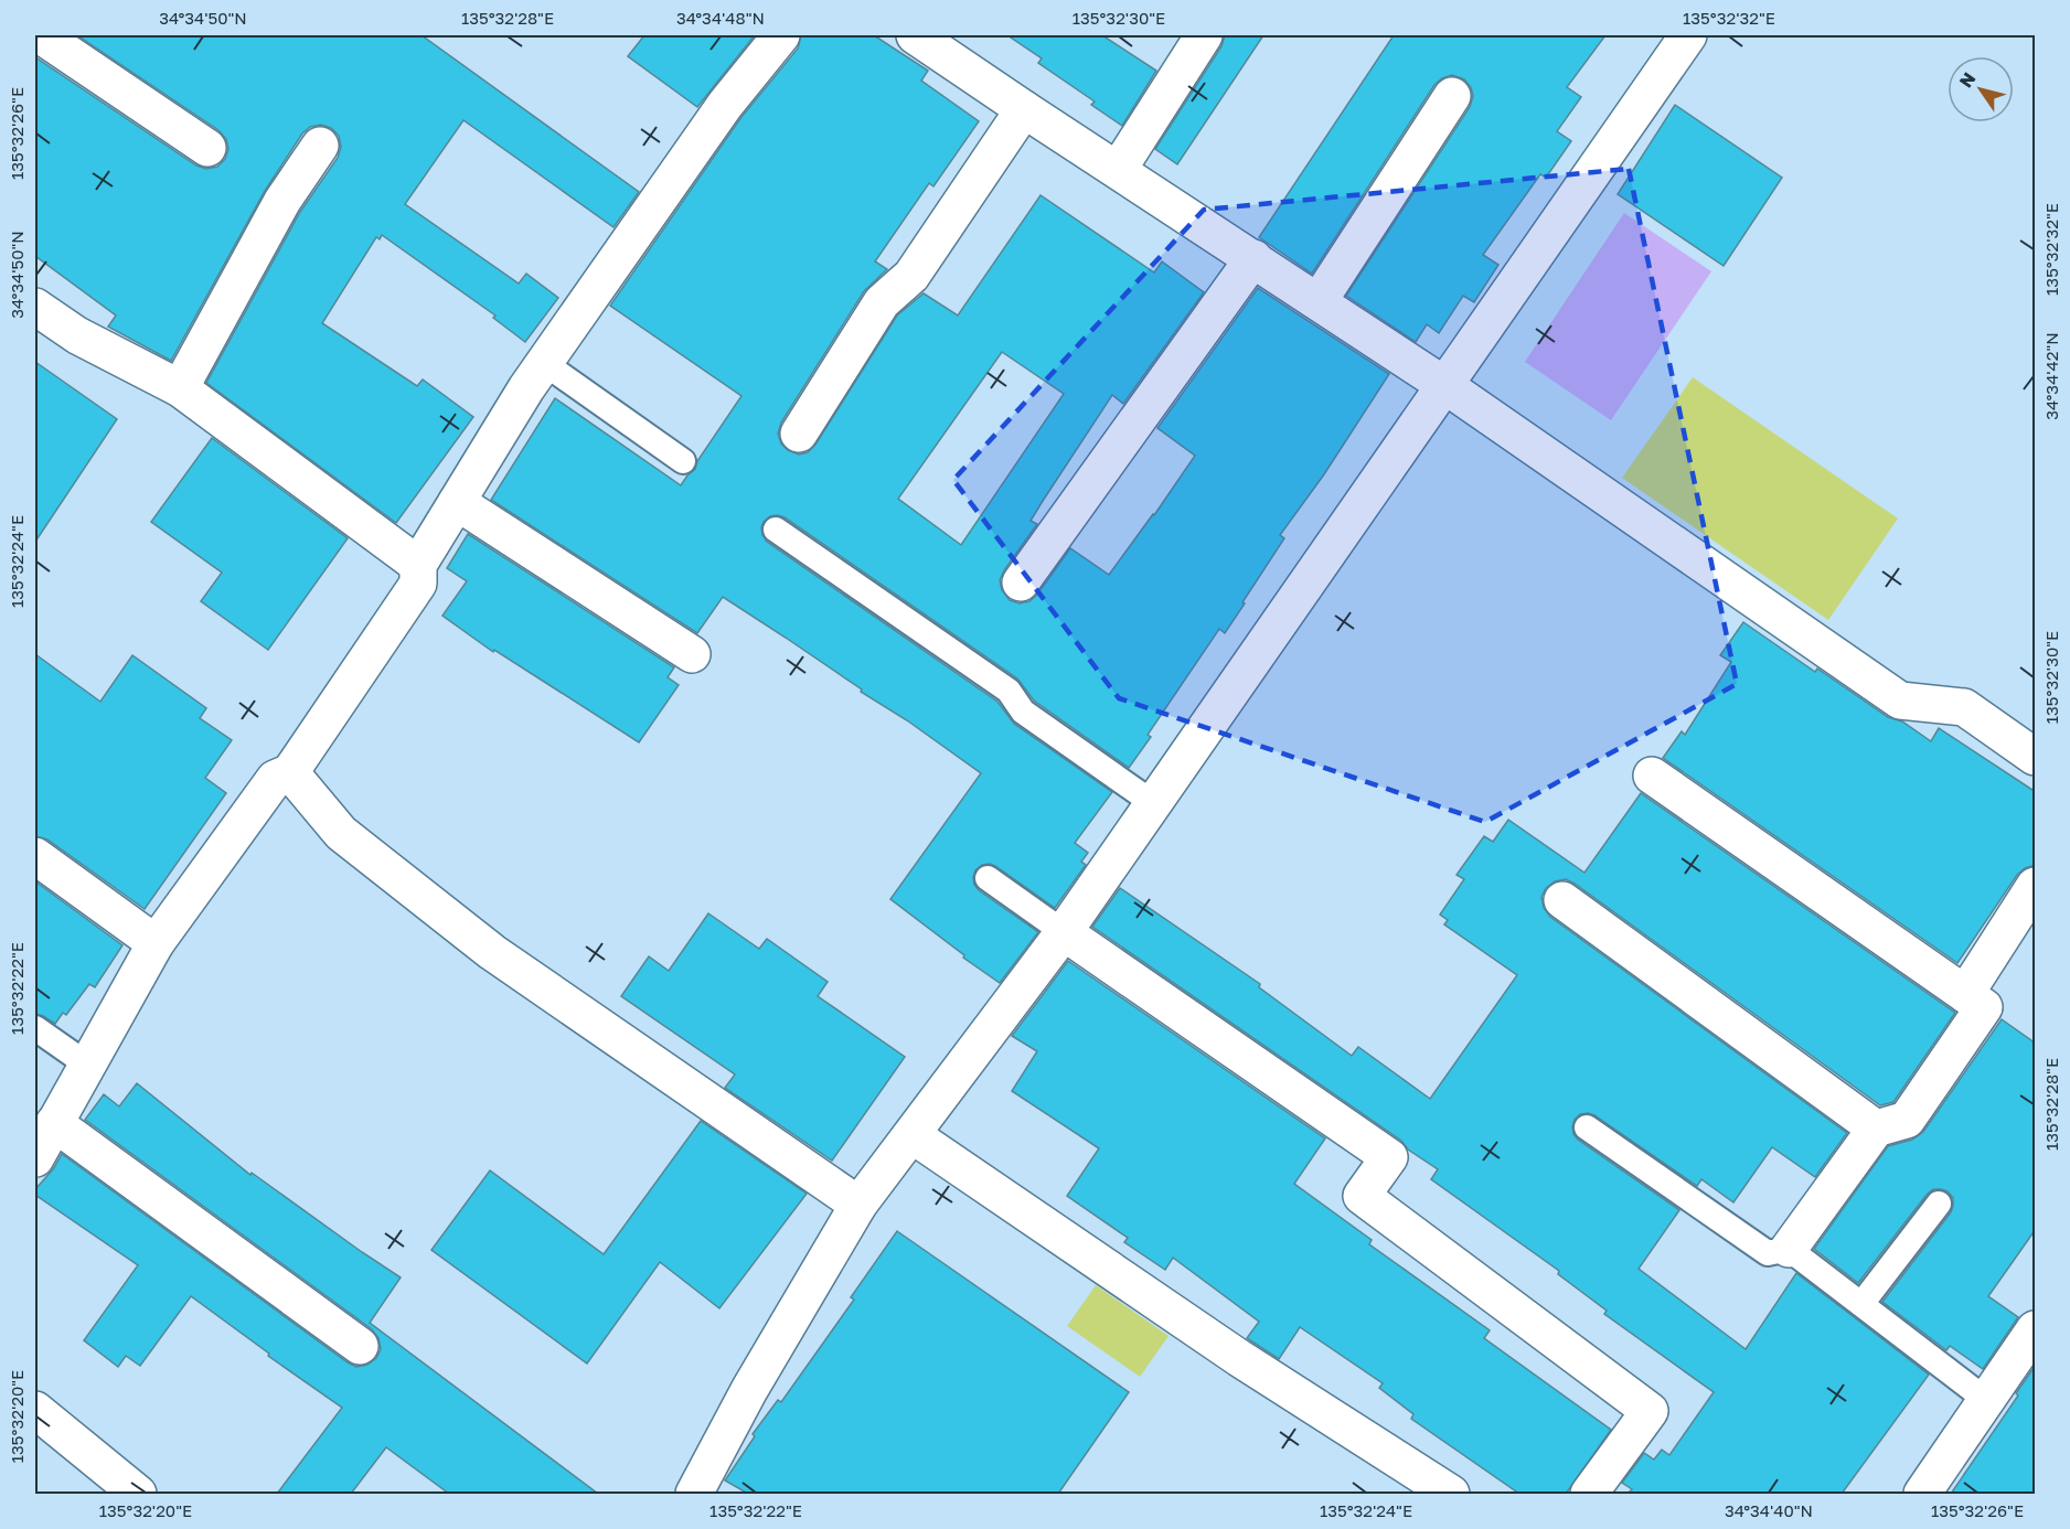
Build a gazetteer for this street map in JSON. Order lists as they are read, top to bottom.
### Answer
{
  "north": "top left",
  "coordinates": [
    "34°34'50\"N",
    "135°32'28\"E",
    "34°34'48\"N",
    "135°32'30\"E",
    "135°32'32\"E",
    "135°32'26\"E",
    "34°34'42\"N",
    "135°32'24\"E",
    "135°32'22\"E",
    "135°32'20\"E",
    "34°34'40\"N"
  ]
}
